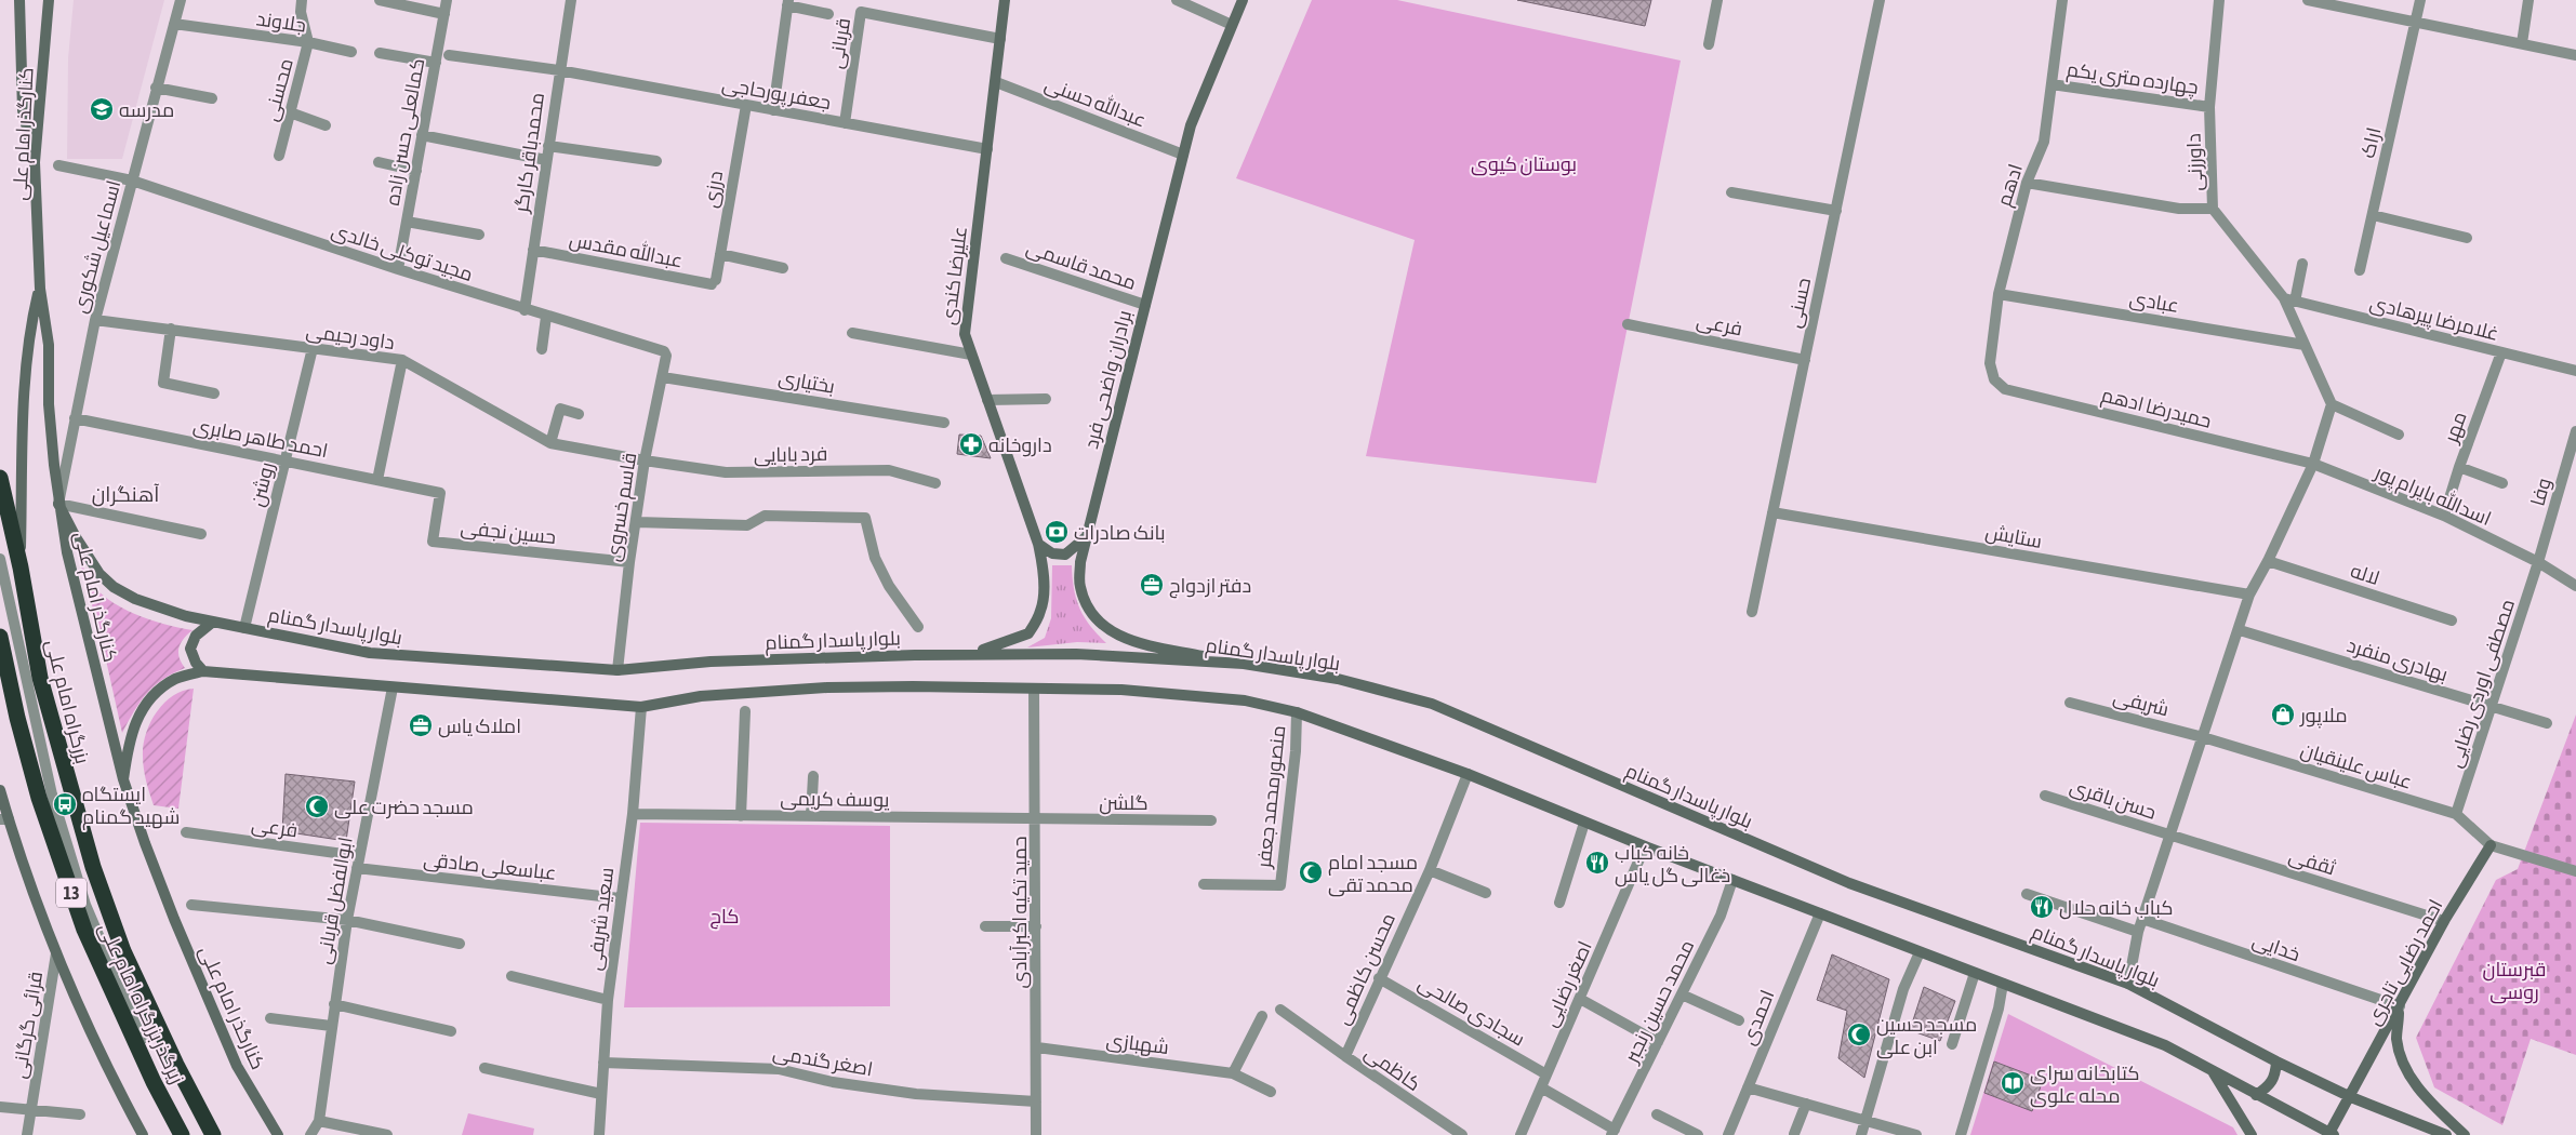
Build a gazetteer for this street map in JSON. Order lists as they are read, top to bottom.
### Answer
{
  "streets": {
    "highway": ["بزرگراه امام علی", "13", "زیرگذر بزرگراه امام علی"],
    "main road": [
      "کنارگذر امام علی",
      "علیرضا کندی",
      "برادران واضحی فرد",
      "بلوار پاسدار گمنام",
      "احمد رضایی تاجری"
    ],
    "street": [
      "جلاوند",
      "قربانی",
      "چهارده متری یکم",
      "محسنی",
      "جعفر پورحاجی",
      "عبدالله حسنی",
      "کمالعلی حسن زاده",
      "اراک",
      "محمدباقر کارگر",
      "داورزنی",
      "ادهم",
      "درزی",
      "اسماعیل شکوری",
      "عبدالله مقدس",
      "مجید توکلی خالدی",
      "محمد قاسمی",
      "عبادی",
      "حسنی",
      "غلامرضا پیرهادی",
      "فرعی",
      "داود رحیمی",
      "بختیاری",
      "حمیدرضا ادهم",
      "مهر",
      "احمد طاهر صابری",
      "فرد بابایی",
      "روشن",
      "وفا",
      "اسدالله بایرام پور",
      "قاسم خسروی",
      "حسین نجفی",
      "ستایش",
      "لاله",
      "بهادری منفرد",
      "مصطفی اوردی رضایی",
      "شریفی",
      "عباس علینقیان",
      "منصورمحمد جعفر",
      "یوسف کریمی",
      "حسن باقری",
      "گلشن",
      "ثقفی",
      "عباسعلی صادقی",
      "ابوالفضل قربانی",
      "حمید تکیه اکبرآبادی",
      "سعید شریفی",
      "خدایی",
      "محسن کاظمی",
      "اصغر رضایی",
      "محمد حسین رنجبر",
      "سجادی صالحی",
      "احمدی",
      "قرائی گرگانی",
      "شهبازی",
      "اصغر گندمی",
      "کاظمی"
    ]
  },
  "crossings": [
    ["جلاوند", "محسنی"],
    ["جلاوند", "اسماعیل شکوری"],
    ["قربانی", "جعفر پورحاجی"],
    ["قربانی", "علیرضا کندی"],
    ["چهارده متری یکم", "داورزنی"],
    ["چهارده متری یکم", "ادهم"],
    ["جعفر پورحاجی", "محمدباقر کارگر"],
    ["جعفر پورحاجی", "درزی"],
    ["جعفر پورحاجی", "علیرضا کندی"],
    ["عبدالله حسنی", "علیرضا کندی"],
    ["عبدالله حسنی", "برادران واضحی فرد"],
    ["کمالعلی حسن زاده", "مجید توکلی خالدی"],
    ["کنارگذر امام علی", "اسماعیل شکوری"],
    ["کنارگذر امام علی", "بلوار پاسدار گمنام"],
    ["محمدباقر کارگر", "عبدالله مقدس"],
    ["محمدباقر کارگر", "مجید توکلی خالدی"],
    ["داورزنی", "غلامرضا پیرهادی"],
    ["ادهم", "عبادی"],
    ["ادهم", "حمیدرضا ادهم"],
    ["درزی", "عبدالله مقدس"],
    ["اسماعیل شکوری", "مجید توکلی خالدی"],
    ["اسماعیل شکوری", "داود رحیمی"],
    ["اسماعیل شکوری", "احمد طاهر صابری"],
    ["اسماعیل شکوری", "بلوار پاسدار گمنام"],
    ["مجید توکلی خالدی", "قاسم خسروی"],
    ["محمد قاسمی", "برادران واضحی فرد"],
    ["علیرضا کندی", "بلوار پاسدار گمنام"],
    ["حسنی", "فرعی"],
    ["حسنی", "ستایش"],
    ["غلامرضا پیرهادی", "مهر"],
    ["فرعی", "ابوالفضل قربانی"],
    ["داود رحیمی", "فرد بابایی"],
    ["داود رحیمی", "روشن"],
    ["داود رحیمی", "قاسم خسروی"],
    ["برادران واضحی فرد", "بلوار پاسدار گمنام"],
    ["بختیاری", "قاسم خسروی"],
    ["حمیدرضا ادهم", "اسدالله بایرام پور"],
    ["مهر", "اسدالله بایرام پور"],
    ["احمد طاهر صابری", "روشن"],
    ["احمد طاهر صابری", "حسین نجفی"],
    ["فرد بابایی", "قاسم خسروی"],
    ["روشن", "بلوار پاسدار گمنام"],
    ["وفا", "اسدالله بایرام پور"],
    ["وفا", "مصطفی اوردی رضایی"],
    ["اسدالله بایرام پور", "مصطفی اوردی رضایی"],
    ["قاسم خسروی", "حسین نجفی"],
    ["قاسم خسروی", "بلوار پاسدار گمنام"],
    ["بلوار پاسدار گمنام", "احمد رضایی تاجری"],
    ["بهادری منفرد", "مصطفی اوردی رضایی"],
    ["مصطفی اوردی رضایی", "عباس علینقیان"],
    ["شریفی", "عباس علینقیان"],
    ["عباس علینقیان", "احمد رضایی تاجری"],
    ["یوسف کریمی", "گلشن"],
    ["یوسف کریمی", "حمید تکیه اکبرآبادی"],
    ["یوسف کریمی", "سعید شریفی"],
    ["حسن باقری", "ثقفی"],
    ["گلشن", "حمید تکیه اکبرآبادی"],
    ["ثقفی", "احمد رضایی تاجری"],
    ["عباسعلی صادقی", "ابوالفضل قربانی"],
    ["عباسعلی صادقی", "سعید شریفی"],
    ["حمید تکیه اکبرآبادی", "شهبازی"],
    ["حمید تکیه اکبرآبادی", "اصغر گندمی"],
    ["سعید شریفی", "اصغر گندمی"],
    ["خدایی", "احمد رضایی تاجری"],
    ["محسن کاظمی", "سجادی صالحی"],
    ["محسن کاظمی", "کاظمی"],
    ["اصغر رضایی", "سجادی صالحی"]
  ],
  "districts": ["آهنگران"],
  "parks": ["بوستان کیوی", "کاج", "قبرستان روسی"],
  "places": {
    "school or university": ["مدرسه"],
    "pharmacy": ["داروخانه"],
    "bank": ["بانک صادرات"],
    "office": ["دفتر ازدواج", "املاک یاس"],
    "shop": ["ملاپور"],
    "bus stop": ["ایستگاه شهید گمنام"],
    "mosque": ["مسجد حضرت علی", "مسجد امام محمد تقی", "مسجد حسین ابن علی"],
    "restaurant": ["خانه کباب ذغالی گل یاس", "کباب خانه حلال"],
    "library": ["کتابخانه سرای محله علوی"]
  }
}
